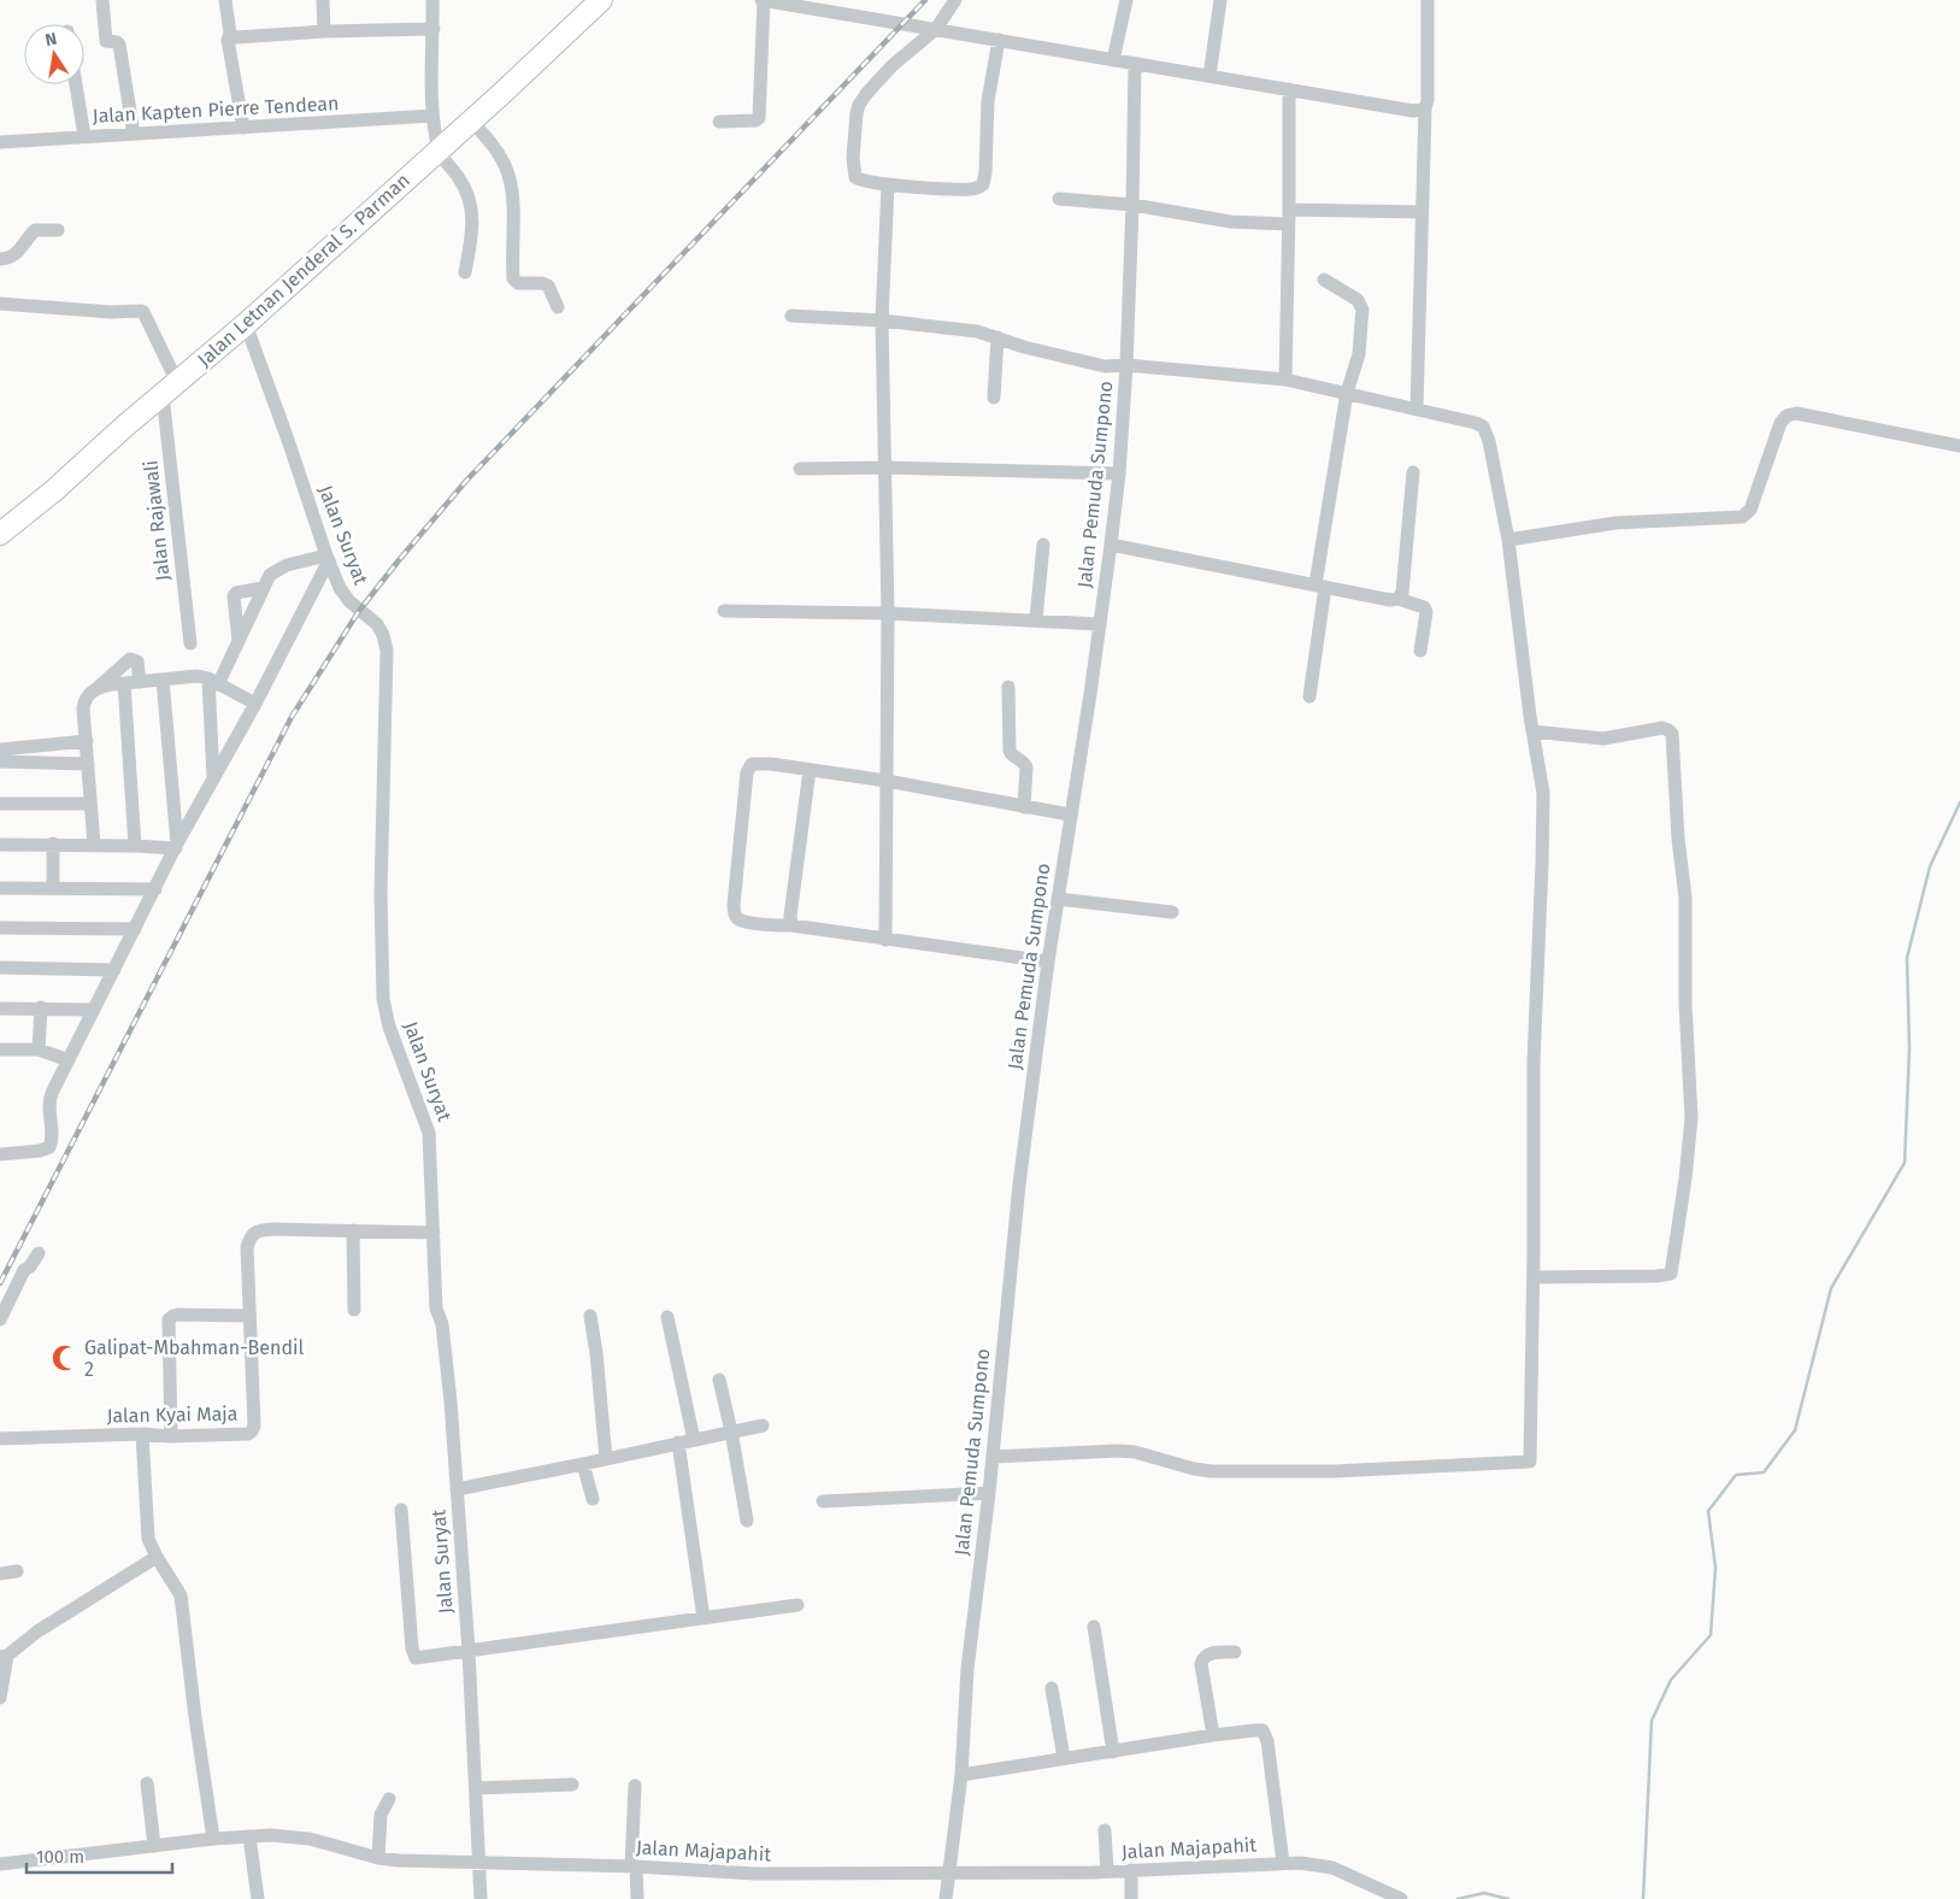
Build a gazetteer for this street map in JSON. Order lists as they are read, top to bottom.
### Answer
{
  "streets": {
    "highway": ["Jalan Letnan Jenderal S. Parman"],
    "street": [
      "Jalan Kapten Pierre Tendean",
      "Jalan Pemuda Sumpono",
      "Jalan Rajawali",
      "Jalan Suryat",
      "Jalan Kyai Maja",
      "Jalan Majapahit"
    ]
  },
  "crossings": [
    ["Jalan Letnan Jenderal S. Parman", "Jalan Rajawali"],
    ["Jalan Letnan Jenderal S. Parman", "Jalan Suryat"],
    ["Jalan Pemuda Sumpono", "Jalan Majapahit"],
    ["Jalan Suryat", "Jalan Kyai Maja"],
    ["Jalan Suryat", "Jalan Majapahit"]
  ],
  "places": {
    "mosque": ["Galipat-Mbahman-Bendil 2"]
  },
  "scale_bar": "100 m",
  "north": "top"
}
